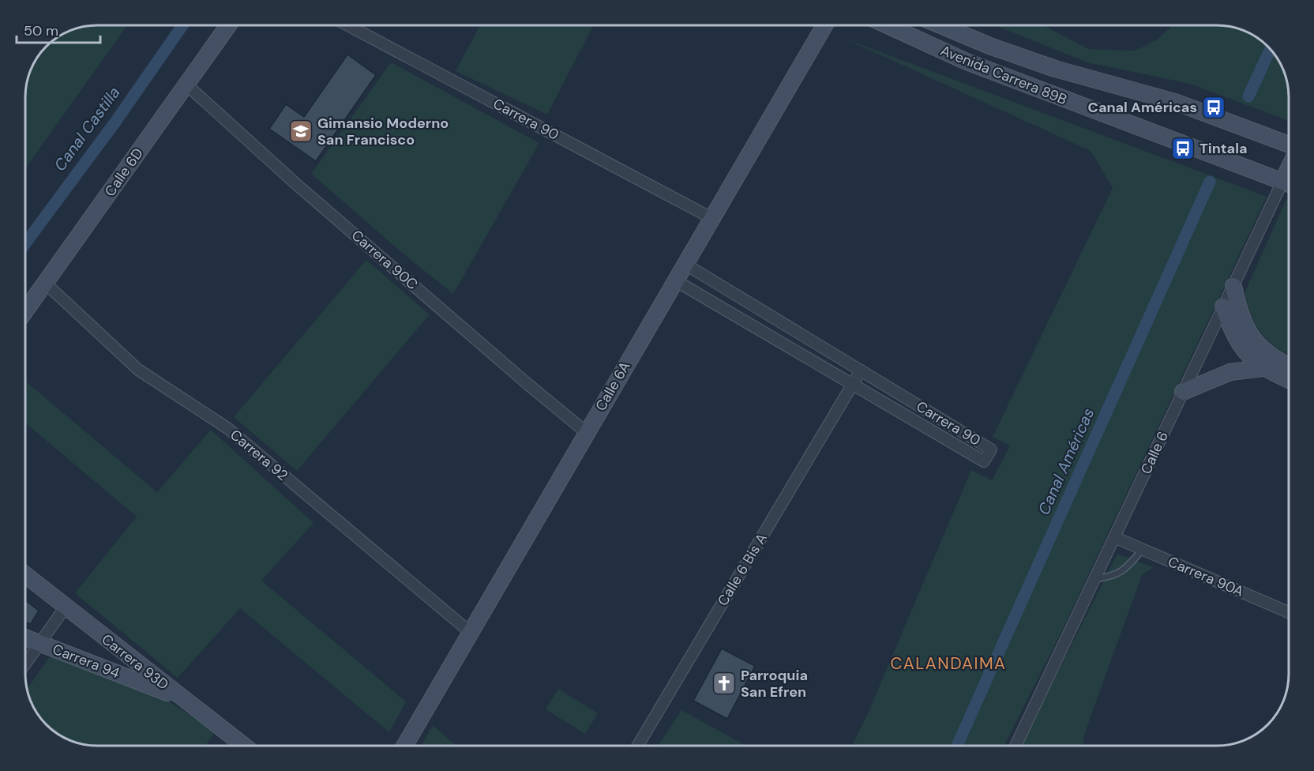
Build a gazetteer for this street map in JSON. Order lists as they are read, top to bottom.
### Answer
{
  "streets": {
    "street": [
      "Avenida Carrera 89B",
      "Carrera 90",
      "Calle 6D",
      "Carrera 90C",
      "Calle 6A",
      "Calle 6",
      "Carrera 92",
      "Calle 6 Bis A",
      "Carrera 90A",
      "Carrera 94",
      "Carrera 93D"
    ]
  },
  "crossings": [
    ["Avenida Carrera 89B", "Calle 6"],
    ["Carrera 90", "Calle 6A"],
    ["Carrera 90", "Calle 6 Bis A"],
    ["Calle 6D", "Carrera 90C"],
    ["Calle 6D", "Carrera 92"],
    ["Carrera 90C", "Calle 6A"],
    ["Calle 6A", "Carrera 92"],
    ["Calle 6", "Carrera 90A"],
    ["Carrera 94", "Carrera 93D"]
  ],
  "districts": ["CALANDAIMA"],
  "water": ["Canal Castilla", "Canal Américas"],
  "places": {
    "bus stop": ["Canal Américas", "Tintala"],
    "school or university": ["Gimansio Moderno San Francisco"],
    "church": ["Parroquia San Efren"]
  },
  "scale_bar": "50 m"
}
